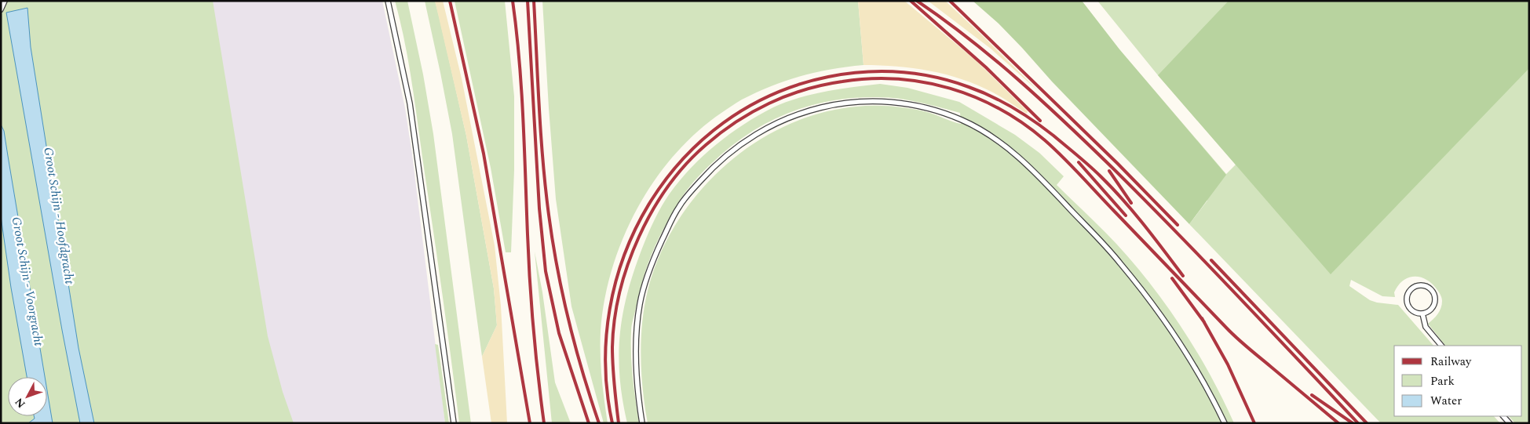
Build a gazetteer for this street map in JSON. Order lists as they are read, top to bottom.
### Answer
{
  "water": ["Groot Schijn - Hoofdgracht", "Groot Schijn - Voorgracht"],
  "legend": ["Railway", "Park", "Water"],
  "north": "bottom left"
}
